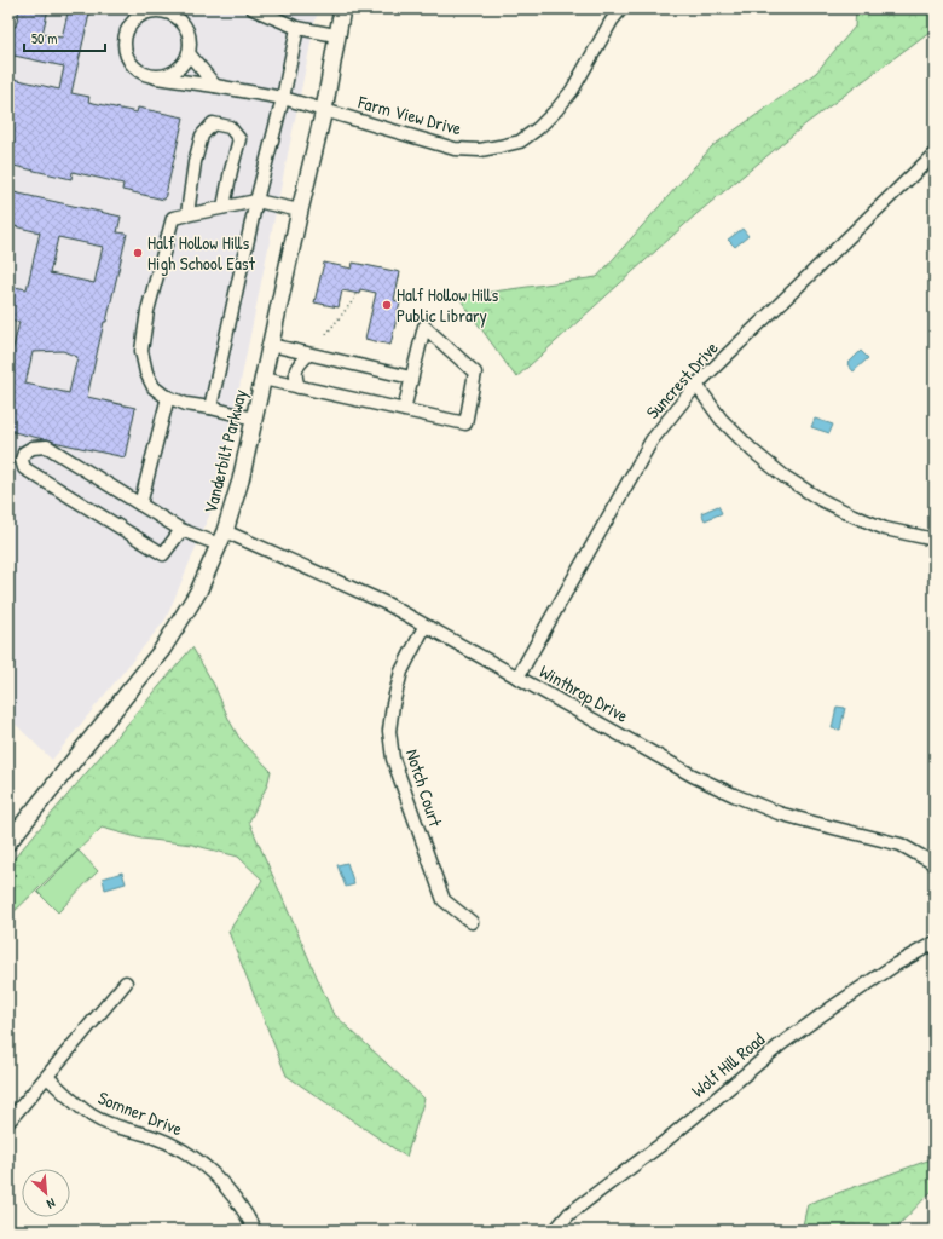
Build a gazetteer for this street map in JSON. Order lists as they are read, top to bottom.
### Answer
{
  "streets": {
    "main road": ["Vanderbilt Parkway"],
    "street": [
      "Farm View Drive",
      "Suncrest Drive",
      "Winthrop Drive",
      "Notch Court",
      "Wolf Hill Road",
      "Somner Drive"
    ]
  },
  "crossings": [
    ["Farm View Drive", "Vanderbilt Parkway"],
    ["Suncrest Drive", "Winthrop Drive"],
    ["Vanderbilt Parkway", "Winthrop Drive"],
    ["Winthrop Drive", "Notch Court"]
  ],
  "places": ["Half Hollow Hills High School East", "Half Hollow Hills Public Library"],
  "scale_bar": "50 m",
  "north": "bottom right"
}
